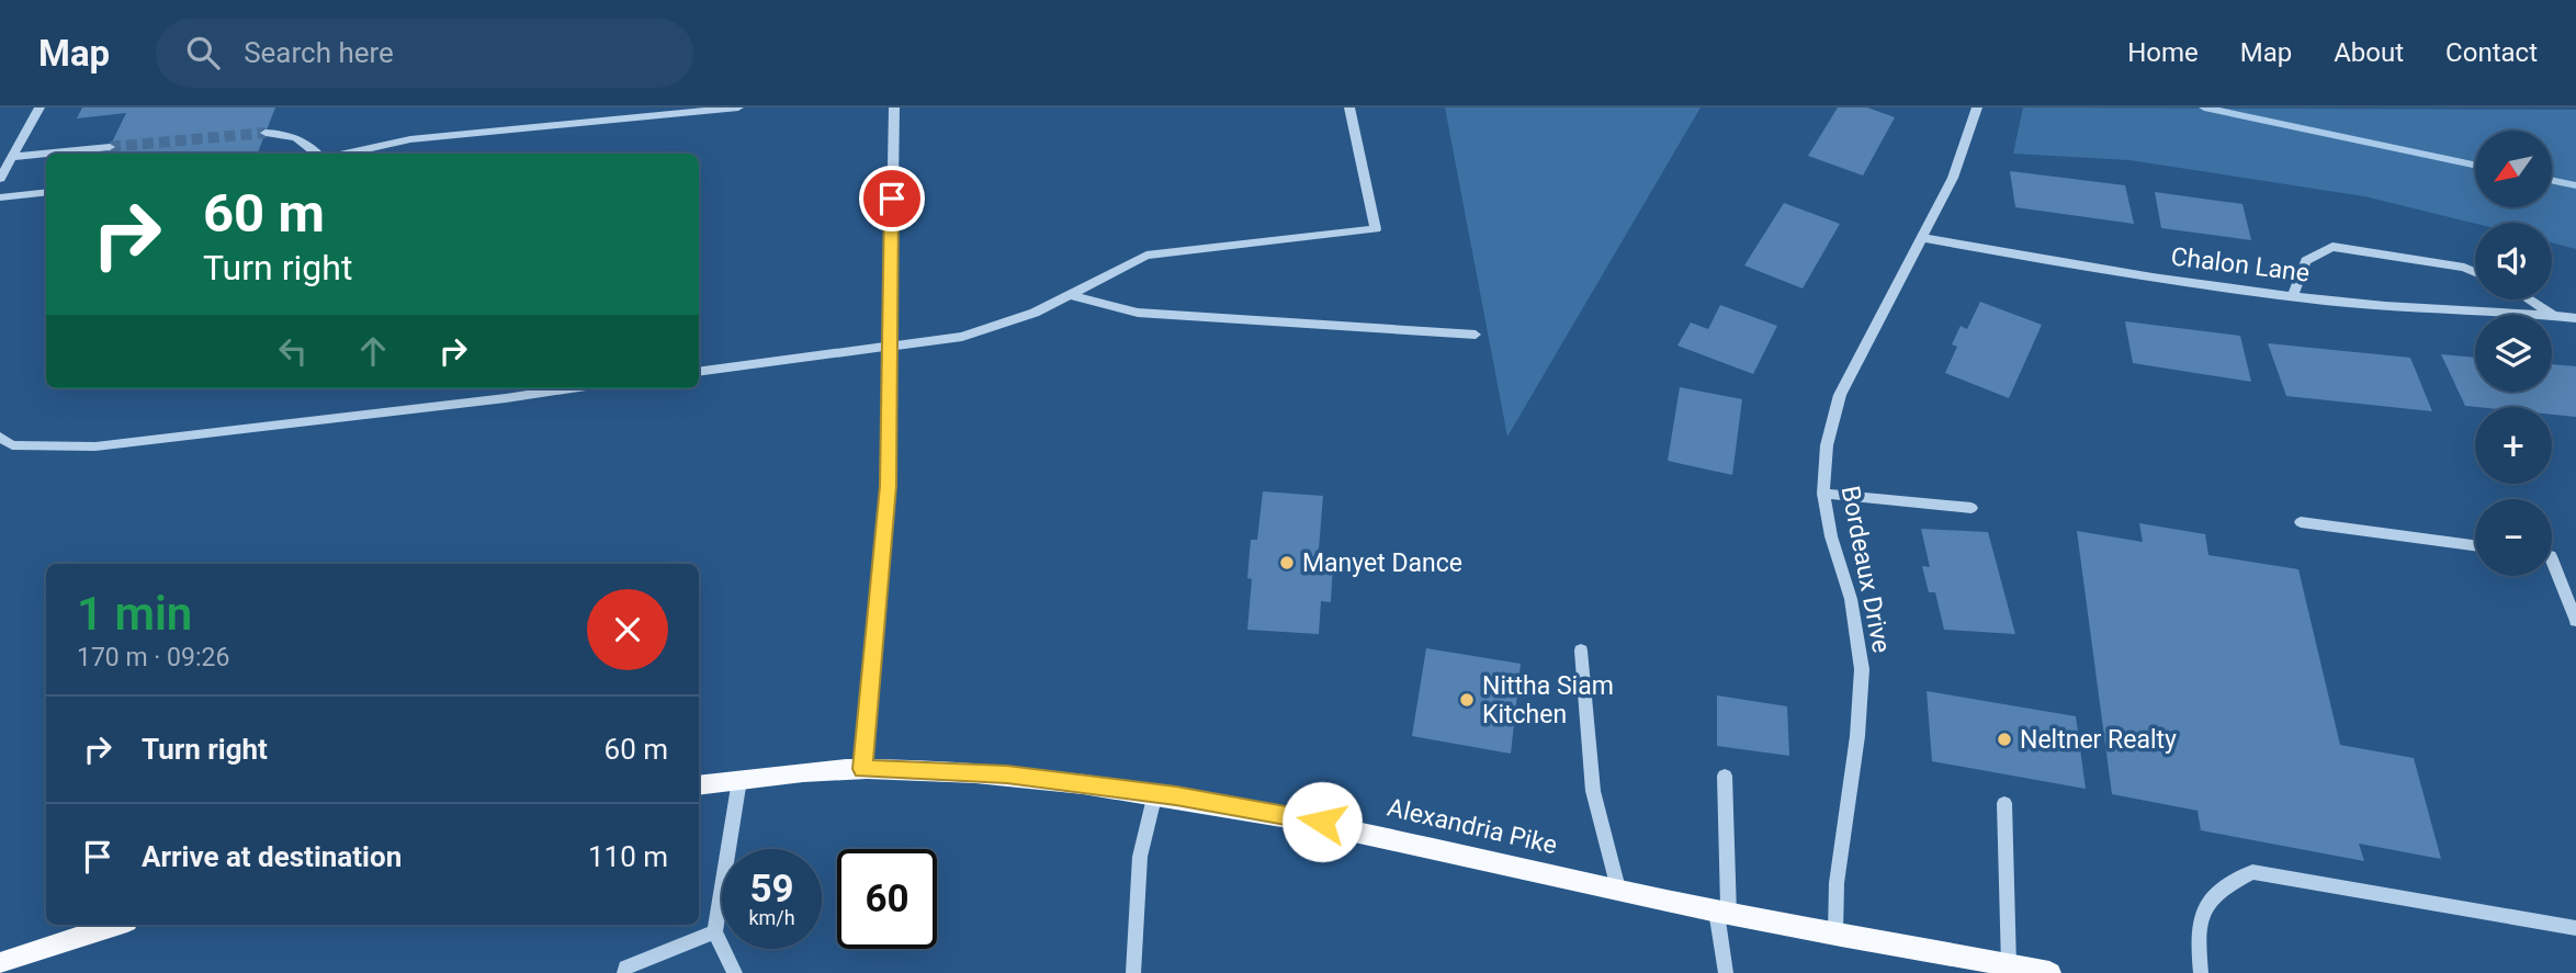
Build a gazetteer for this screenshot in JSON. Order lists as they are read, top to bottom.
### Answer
{
  "streets": {
    "main road": ["Alexandria Pike"],
    "street": ["Chalon Lane", "Bordeaux Drive"]
  },
  "crossings": [
    ["Chalon Lane", "Bordeaux Drive"],
    ["Bordeaux Drive", "Alexandria Pike"]
  ],
  "places": ["Manyet Dance", "Nittha Siam Kitchen", "Neltner Realty"],
  "north": "bottom left",
  "page": {
    "header": "Map",
    "search": "Search here",
    "nav": [
      "Home",
      "Map",
      "About",
      "Contact"
    ],
    "map_buttons": ["+", "−"],
    "turn": ["60 m", "Turn right"],
    "heading": ["1 min", "170 m · 09:26"],
    "list": [
      {
        "name": "Turn right",
        "value": "60 m"
      },
      {
        "name": "Arrive at destination",
        "value": "110 m"
      }
    ],
    "speed": "59 km/h",
    "limit": "60"
  }
}
